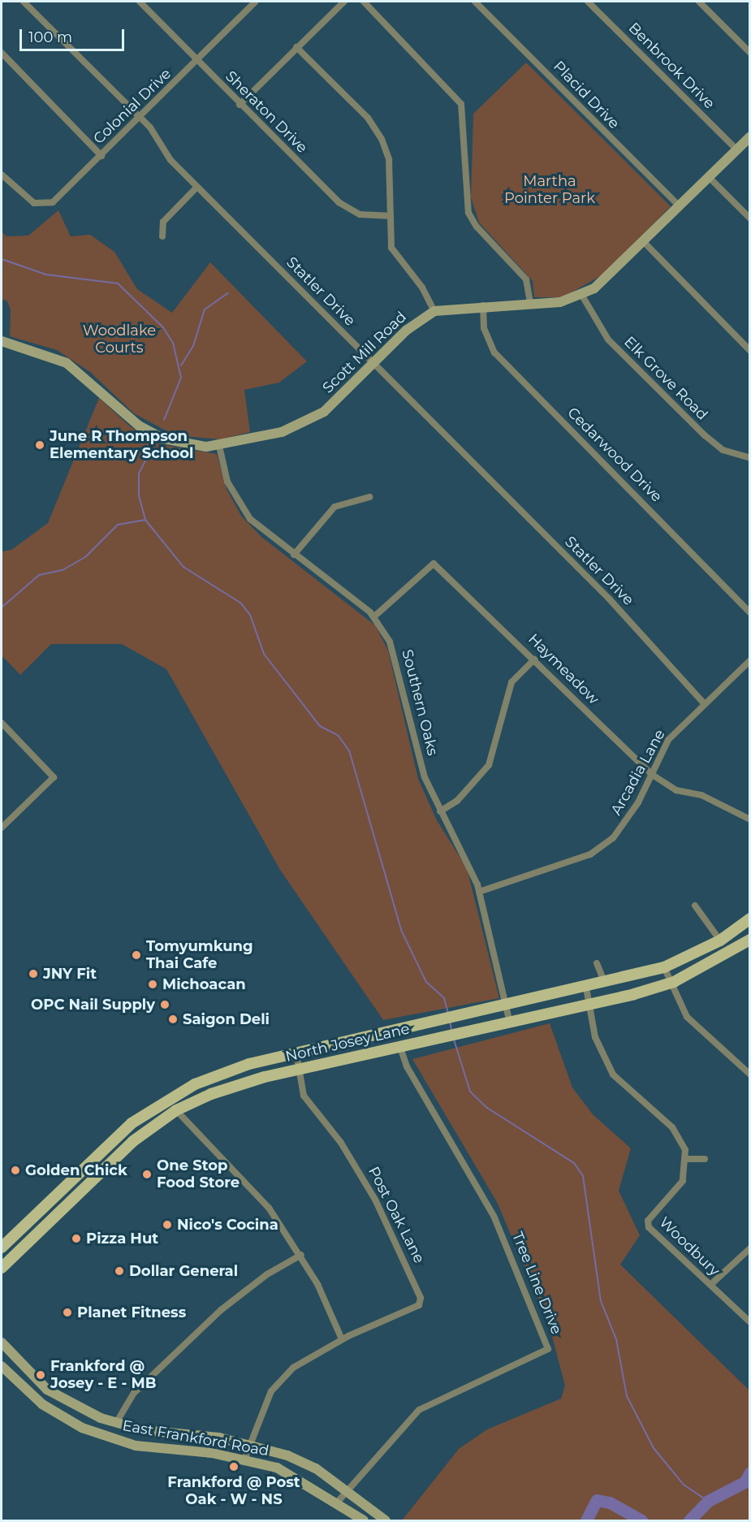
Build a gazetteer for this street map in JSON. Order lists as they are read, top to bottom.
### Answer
{
  "streets": {
    "main road": ["North Josey Lane"],
    "street": [
      "Benbrook Drive",
      "Placid Drive",
      "Colonial Drive",
      "Sheraton Drive",
      "Statler Drive",
      "Scott Mill Road",
      "Elk Grove Road",
      "Cedarwood Drive",
      "Haymeadow",
      "Southern Oaks",
      "Arcadia Lane",
      "Post Oak Lane",
      "Woodbury",
      "Tree Line Drive",
      "East Frankford Road"
    ]
  },
  "crossings": [
    ["Benbrook Drive", "Scott Mill Road"],
    ["Placid Drive", "Scott Mill Road"],
    ["Colonial Drive", "Sheraton Drive"],
    ["Colonial Drive", "Statler Drive"],
    ["Statler Drive", "Scott Mill Road"],
    ["Statler Drive", "Arcadia Lane"],
    ["Scott Mill Road", "Elk Grove Road"],
    ["Scott Mill Road", "Cedarwood Drive"],
    ["Scott Mill Road", "Southern Oaks"],
    ["Haymeadow", "Southern Oaks"],
    ["Haymeadow", "Arcadia Lane"],
    ["Southern Oaks", "Arcadia Lane"],
    ["Southern Oaks", "North Josey Lane"],
    ["North Josey Lane", "Post Oak Lane"],
    ["North Josey Lane", "Tree Line Drive"],
    ["Post Oak Lane", "East Frankford Road"],
    ["Tree Line Drive", "East Frankford Road"]
  ],
  "parks": ["Martha Pointer Park", "Woodlake Courts"],
  "places": [
    "June R Thompson Elementary School",
    "Tomyumkung Thai Cafe",
    "JNY Fit",
    "Michoacan",
    "OPC Nail Supply",
    "Saigon Deli",
    "Golden Chick",
    "One Stop Food Store",
    "Nico's Cocina",
    "Pizza Hut",
    "Dollar General",
    "Planet Fitness",
    "Frankford @ Josey - E - MB",
    "Frankford @ Post Oak - W - NS"
  ],
  "scale_bar": "100 m"
}
